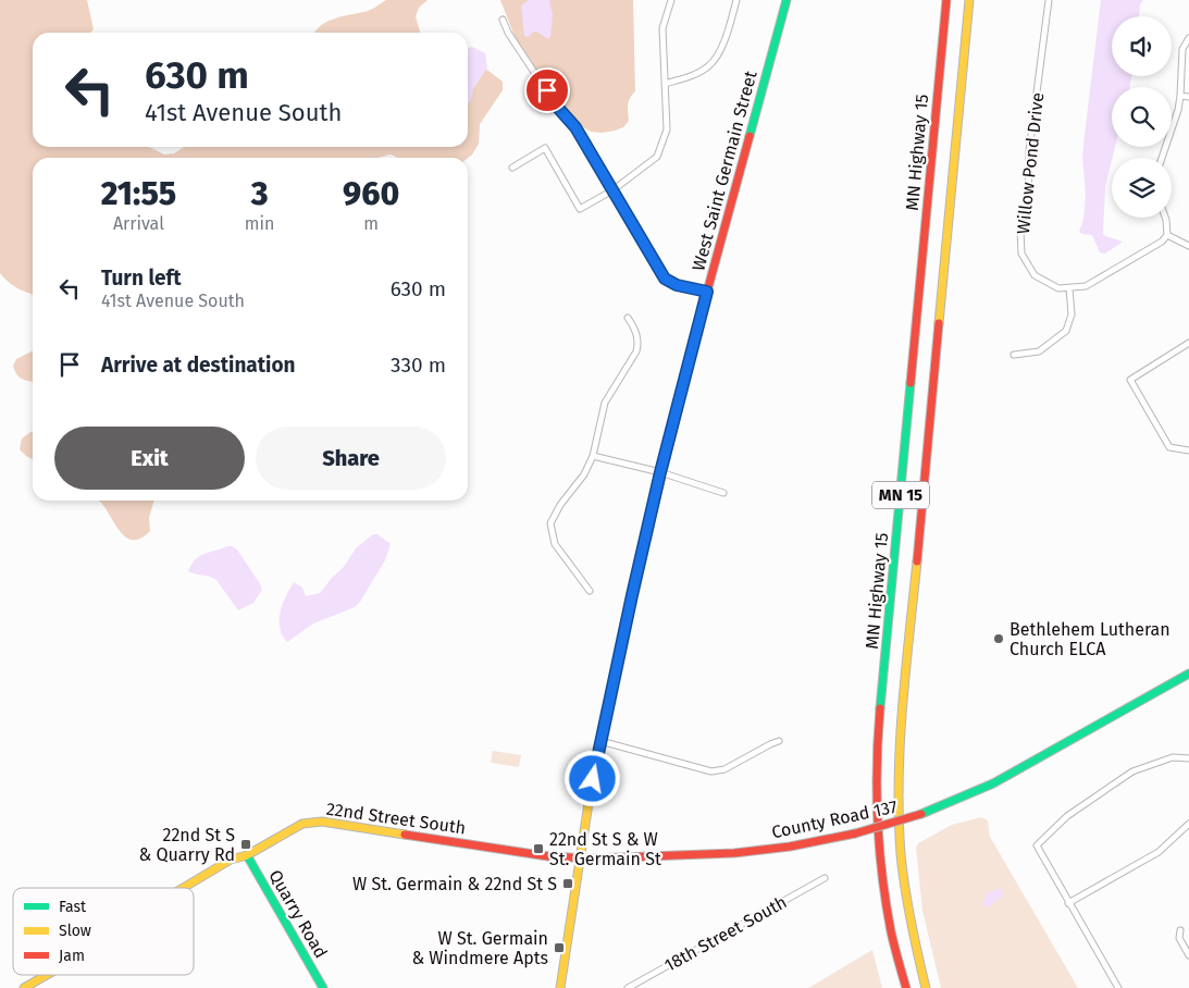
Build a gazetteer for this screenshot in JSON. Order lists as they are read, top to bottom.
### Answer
{
  "streets": {
    "main road": [
      "MN Highway 15",
      "West Saint Germain Street",
      "MN 15",
      "22nd Street South",
      "County Road 137",
      "Quarry Road"
    ],
    "street": ["Willow Pond Drive", "18th Street South"]
  },
  "crossings": [
    ["West Saint Germain Street", "22nd Street South"],
    ["West Saint Germain Street", "County Road 137"],
    ["22nd Street South", "County Road 137"],
    ["22nd Street South", "Quarry Road"]
  ],
  "places": {
    "other": ["Bethlehem Lutheran Church ELCA"],
    "transit": [
      "22nd St S & Quarry Rd",
      "22nd St S & W St. Germain St",
      "W St. Germain & 22nd St S",
      "W St. Germain & Windmere Apts"
    ]
  },
  "legend": ["Fast", "Slow", "Jam"],
  "page": {
    "turn": ["630 m", "41st Avenue South"],
    "eta": [
      "21:55",
      "Arrival",
      "3",
      "min",
      "960",
      "m"
    ],
    "list": [
      {
        "name": "Turn left",
        "note": "41st Avenue South",
        "value": "630 m"
      },
      {
        "name": "Arrive at destination",
        "value": "330 m"
      }
    ],
    "buttons": ["Exit", "Share"]
  }
}
